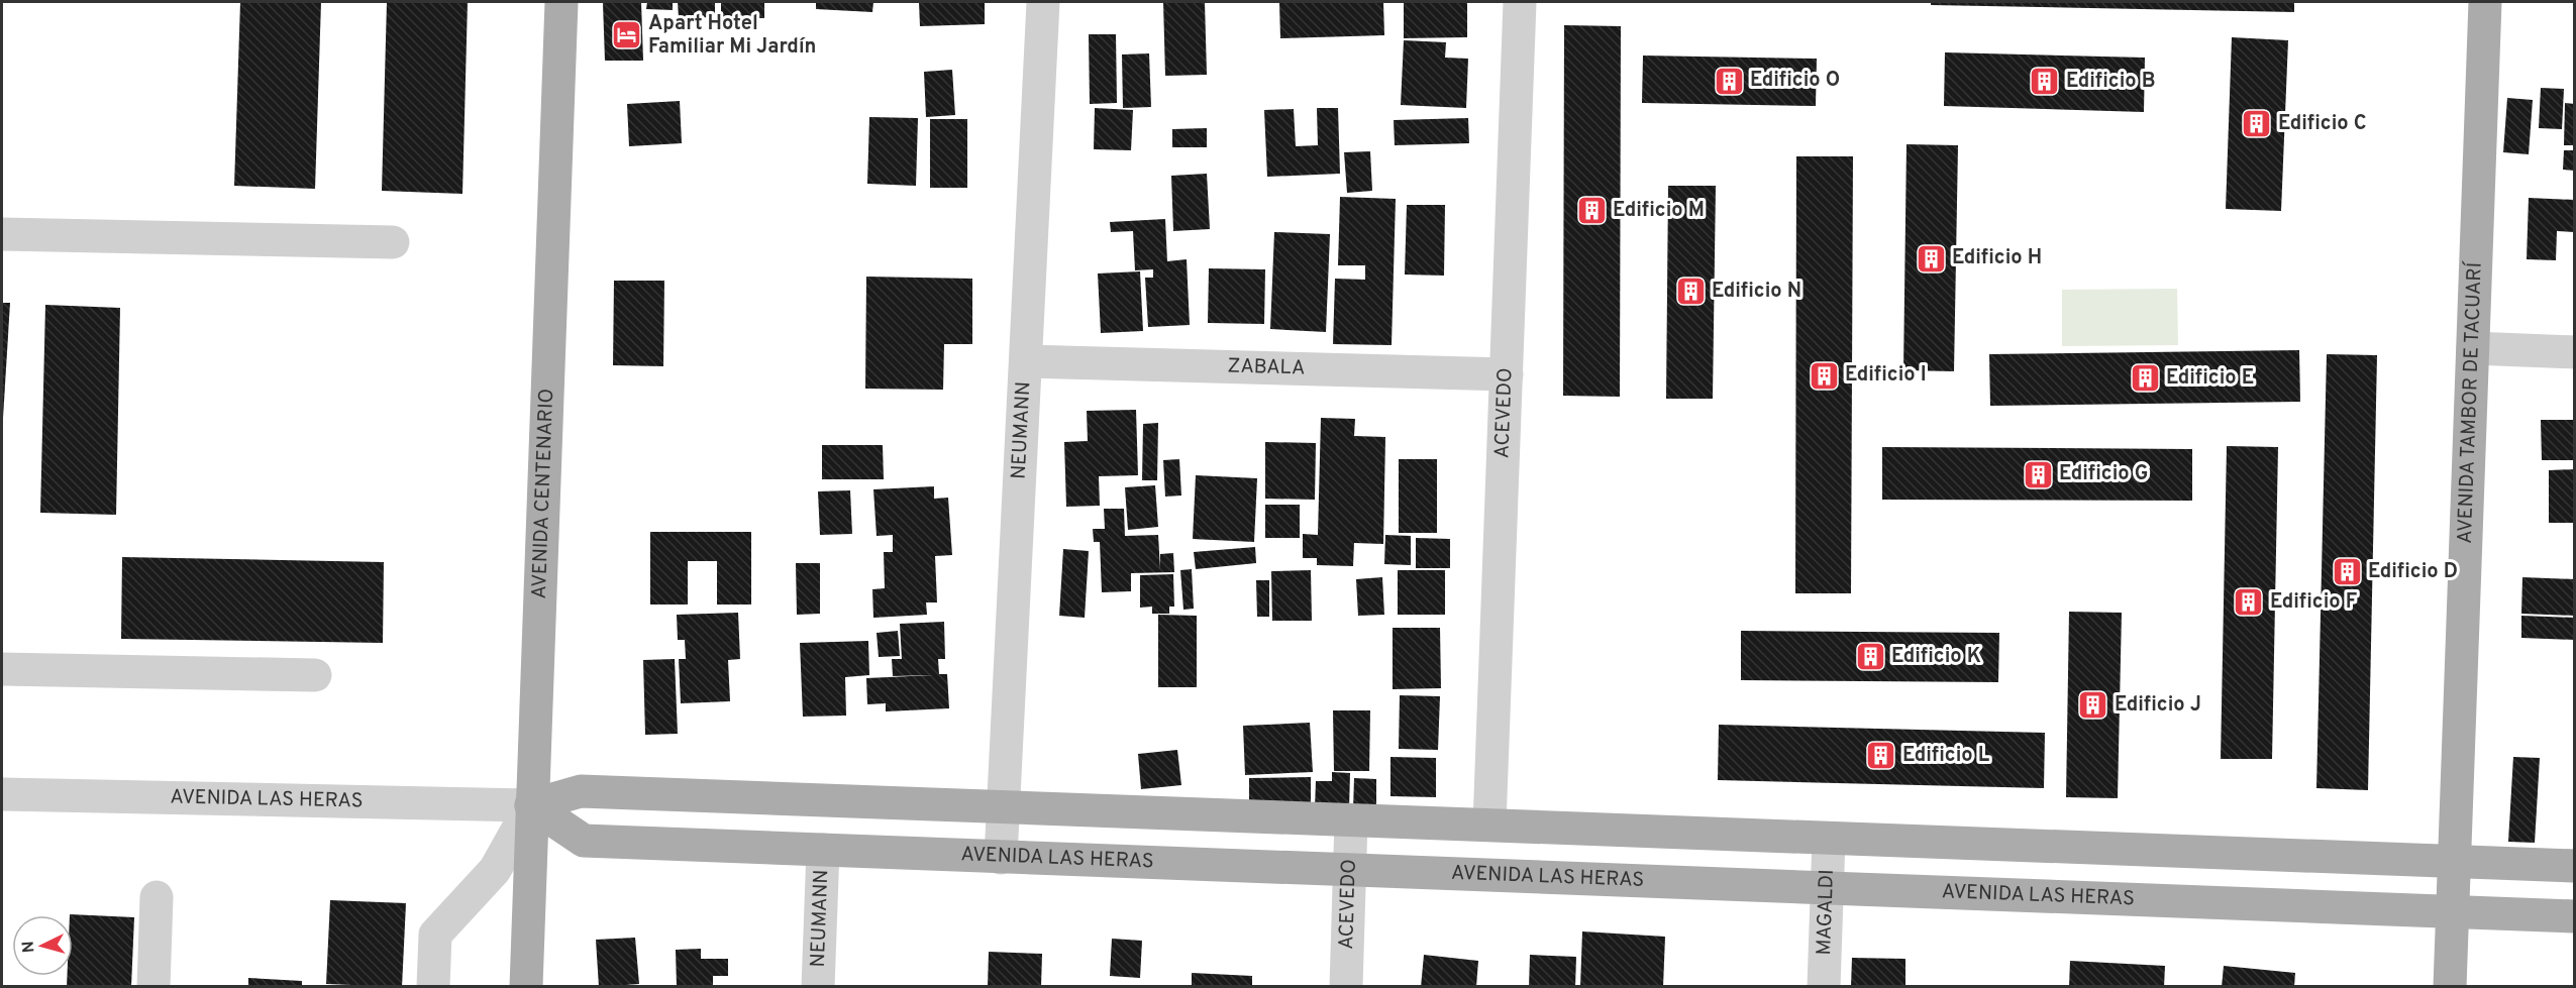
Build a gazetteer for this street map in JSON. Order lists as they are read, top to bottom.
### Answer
{
  "streets": {
    "main road": ["AVENIDA TAMBOR DE TACUARÍ", "AVENIDA CENTENARIO", "AVENIDA LAS HERAS"],
    "street": [
      "ZABALA",
      "ACEVEDO",
      "NEUMANN",
      "MAGALDI"
    ]
  },
  "crossings": [
    ["ZABALA", "ACEVEDO"],
    ["ZABALA", "NEUMANN"],
    ["AVENIDA TAMBOR DE TACUARÍ", "AVENIDA LAS HERAS"],
    ["ACEVEDO", "AVENIDA LAS HERAS"],
    ["NEUMANN", "AVENIDA LAS HERAS"],
    ["AVENIDA CENTENARIO", "AVENIDA LAS HERAS"],
    ["AVENIDA LAS HERAS", "MAGALDI"]
  ],
  "places": {
    "hotel": ["Apart Hotel Familiar Mi Jardín"],
    "building": [
      "Edificio O",
      "Edificio B",
      "Edificio C",
      "Edificio M",
      "Edificio H",
      "Edificio N",
      "Edificio I",
      "Edificio E",
      "Edificio G",
      "Edificio D",
      "Edificio F",
      "Edificio K",
      "Edificio J",
      "Edificio L"
    ]
  },
  "north": "left"
}
